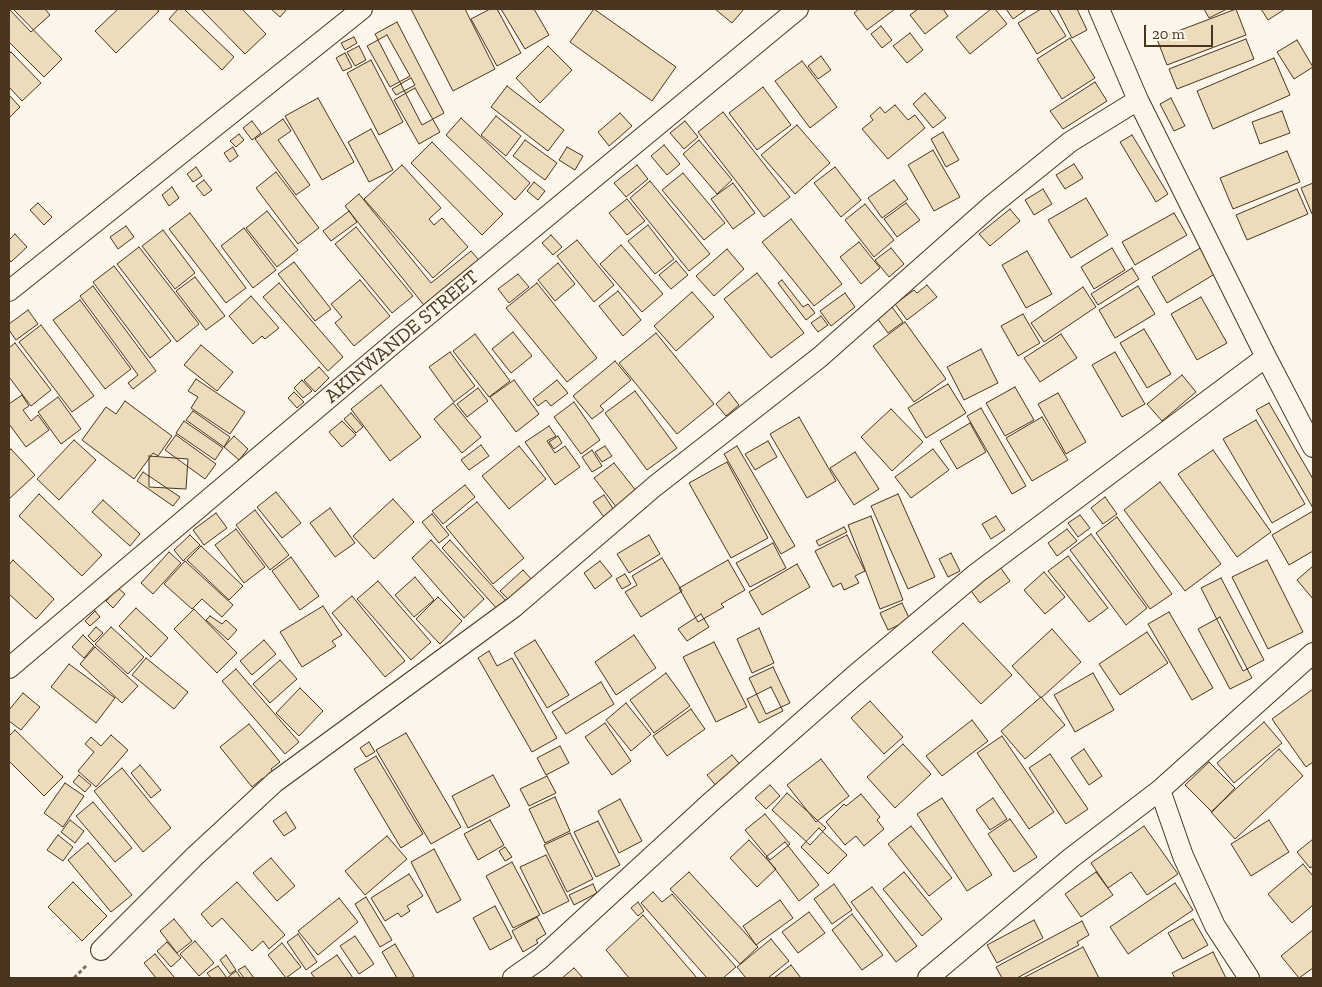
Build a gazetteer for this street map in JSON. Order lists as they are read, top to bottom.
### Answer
{
  "streets": {
    "street": ["AKINWANDE STREET"]
  },
  "scale_bar": "20 m"
}
